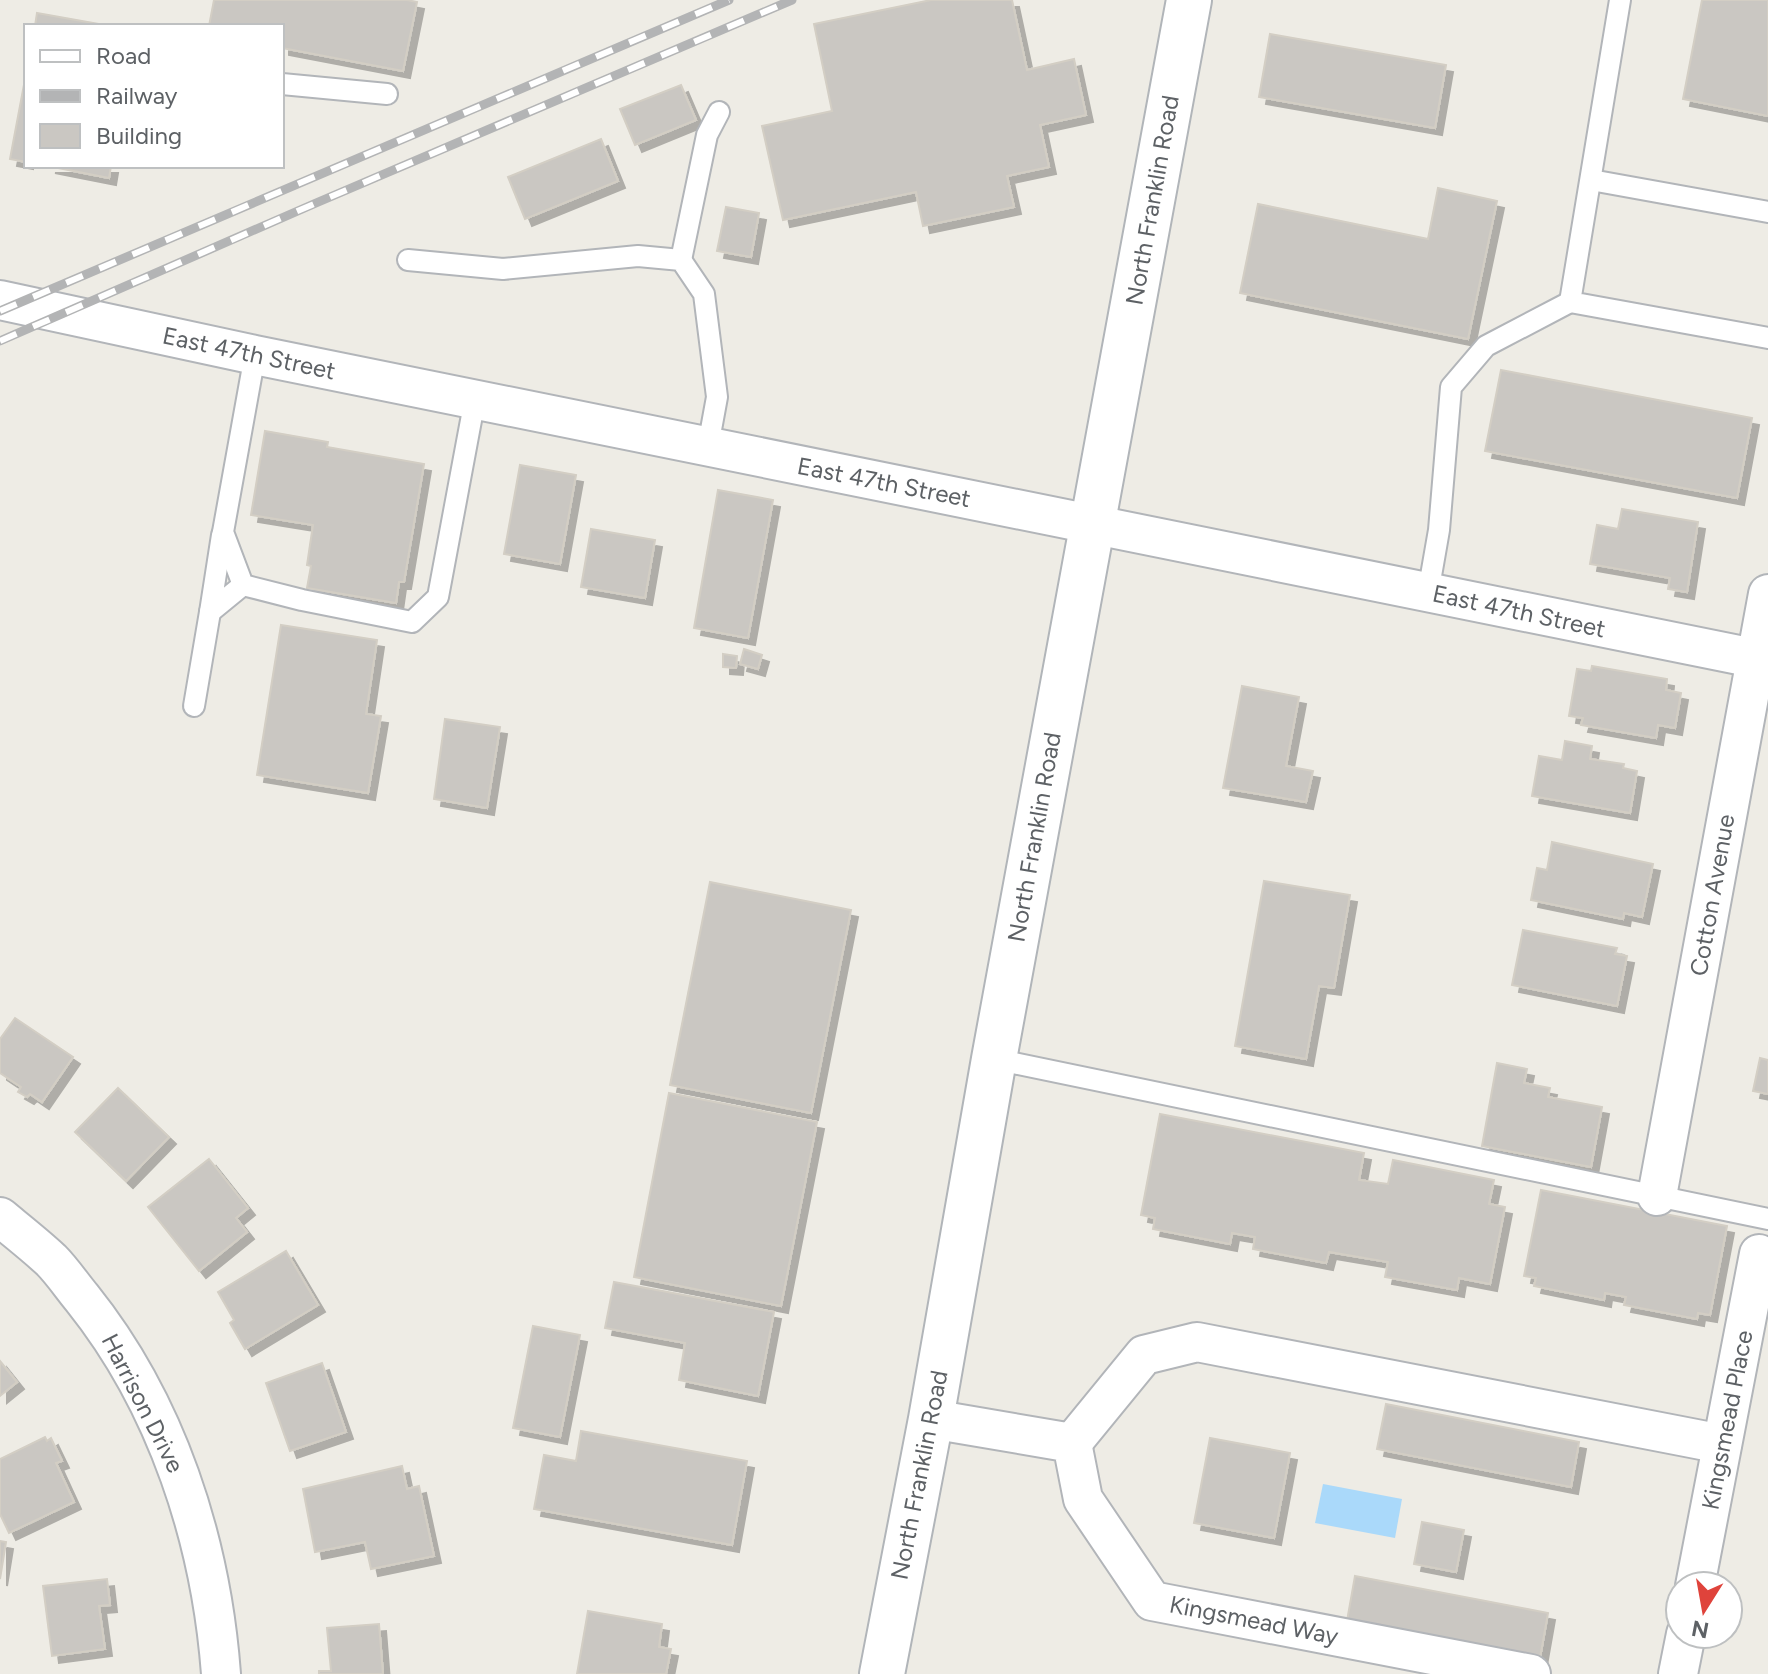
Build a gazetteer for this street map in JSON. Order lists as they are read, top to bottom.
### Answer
{
  "streets": {
    "main road": ["North Franklin Road"],
    "street": [
      "East 47th Street",
      "Cotton Avenue",
      "Harrison Drive",
      "Kingsmead Place",
      "Kingsmead Way"
    ]
  },
  "crossings": [
    ["North Franklin Road", "East 47th Street"],
    ["East 47th Street", "Cotton Avenue"]
  ],
  "legend": ["Road", "Railway", "Building"],
  "north": "bottom"
}
